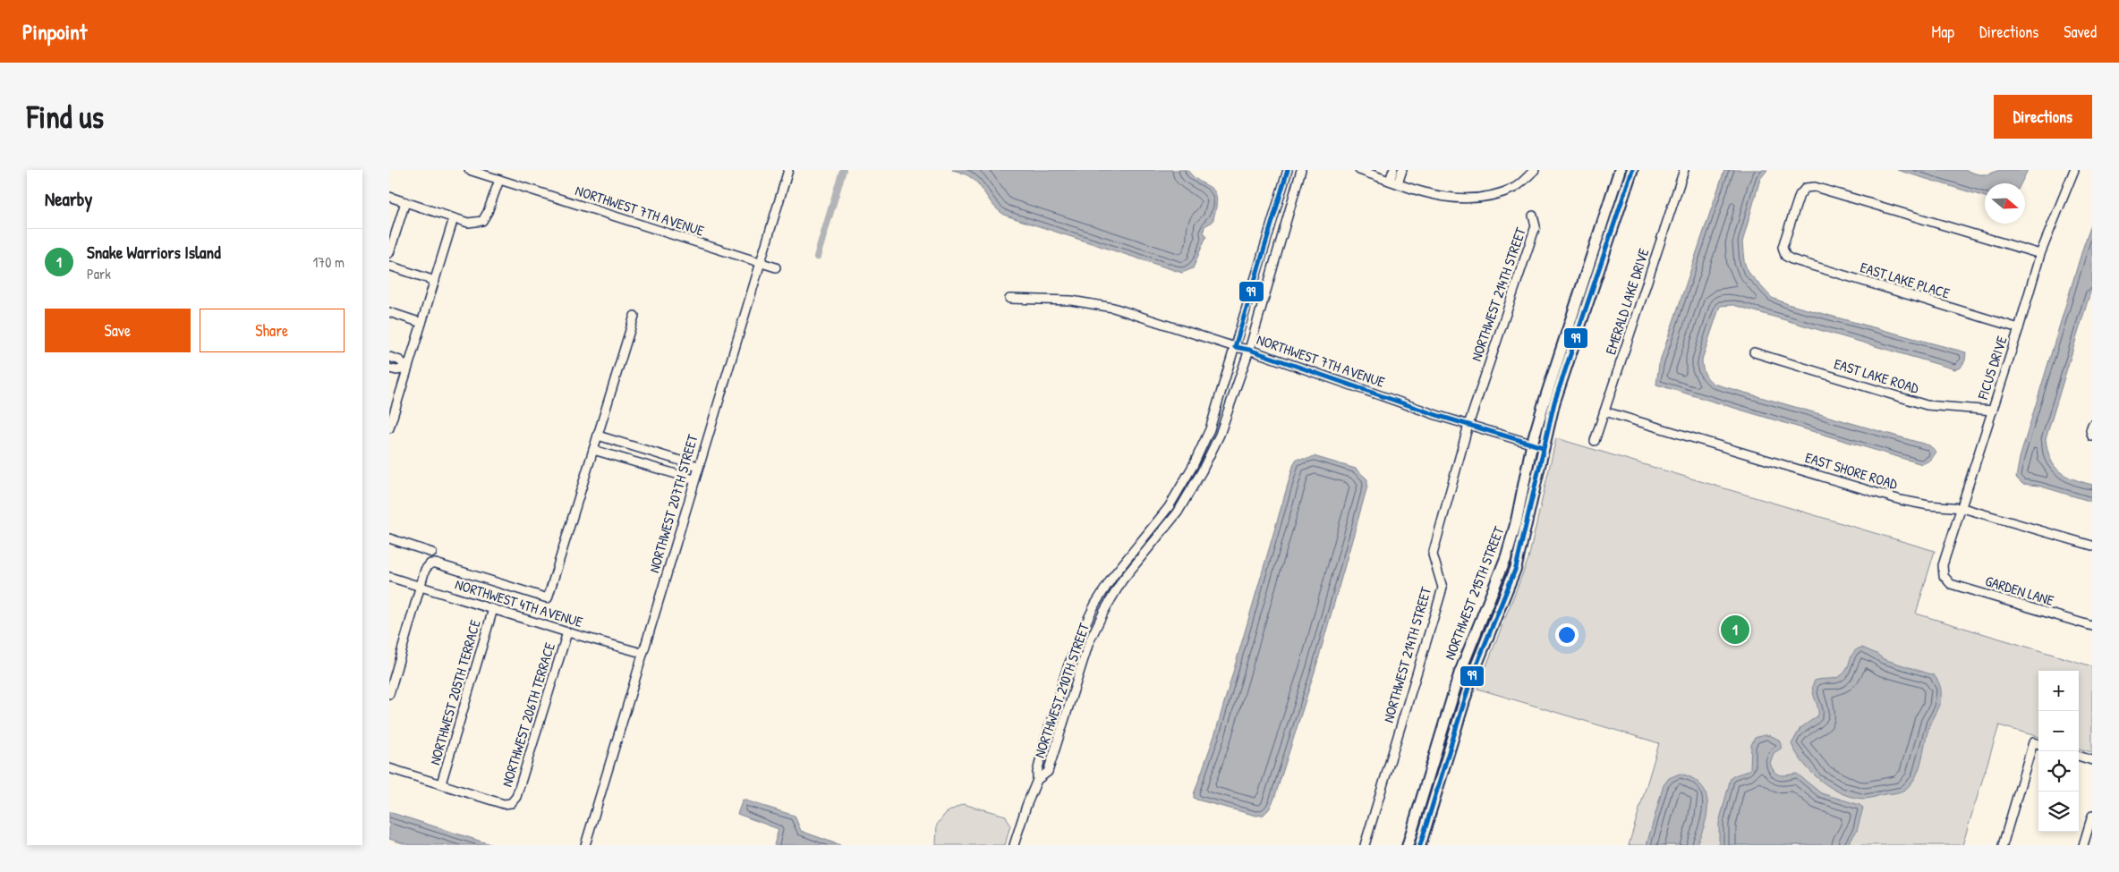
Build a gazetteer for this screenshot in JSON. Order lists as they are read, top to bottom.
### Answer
{
  "streets": {
    "main road": ["NORTHWEST 215TH STREET"],
    "street": [
      "NORTHWEST 7TH AVENUE",
      "EAST LAKE PLACE",
      "NORTHWEST 214TH STREET",
      "EMERALD LAKE DRIVE",
      "FICUS DRIVE",
      "EAST LAKE ROAD",
      "EAST SHORE ROAD",
      "NORTHWEST 207TH STREET",
      "GARDEN LANE",
      "NORTHWEST 4TH AVENUE",
      "NORTHWEST 210TH STREET",
      "NORTHWEST 205TH TERRACE",
      "NORTHWEST 206TH TERRACE"
    ]
  },
  "crossings": [
    ["NORTHWEST 7TH AVENUE", "NORTHWEST 214TH STREET"],
    ["NORTHWEST 7TH AVENUE", "NORTHWEST 207TH STREET"],
    ["NORTHWEST 7TH AVENUE", "NORTHWEST 215TH STREET"],
    ["NORTHWEST 7TH AVENUE", "NORTHWEST 210TH STREET"],
    ["EAST LAKE PLACE", "FICUS DRIVE"],
    ["EMERALD LAKE DRIVE", "EAST SHORE ROAD"],
    ["FICUS DRIVE", "EAST LAKE ROAD"],
    ["FICUS DRIVE", "EAST SHORE ROAD"],
    ["FICUS DRIVE", "GARDEN LANE"],
    ["NORTHWEST 207TH STREET", "NORTHWEST 4TH AVENUE"],
    ["NORTHWEST 4TH AVENUE", "NORTHWEST 205TH TERRACE"],
    ["NORTHWEST 4TH AVENUE", "NORTHWEST 206TH TERRACE"],
    ["NORTHWEST 205TH TERRACE", "NORTHWEST 206TH TERRACE"]
  ],
  "lines": ["transit line 99"],
  "north": "right",
  "page": {
    "header": "Pinpoint",
    "nav": ["Map", "Directions", "Saved"],
    "buttons": [
      "Directions",
      ["Save", "Share"]
    ],
    "title": "Find us",
    "heading": "Nearby",
    "list": [
      {
        "mark": "1",
        "name": "Snake Warriors Island",
        "note": "Park",
        "value": "170 m"
      }
    ],
    "pins": "1",
    "map_buttons": ["+", "−"]
  }
}
